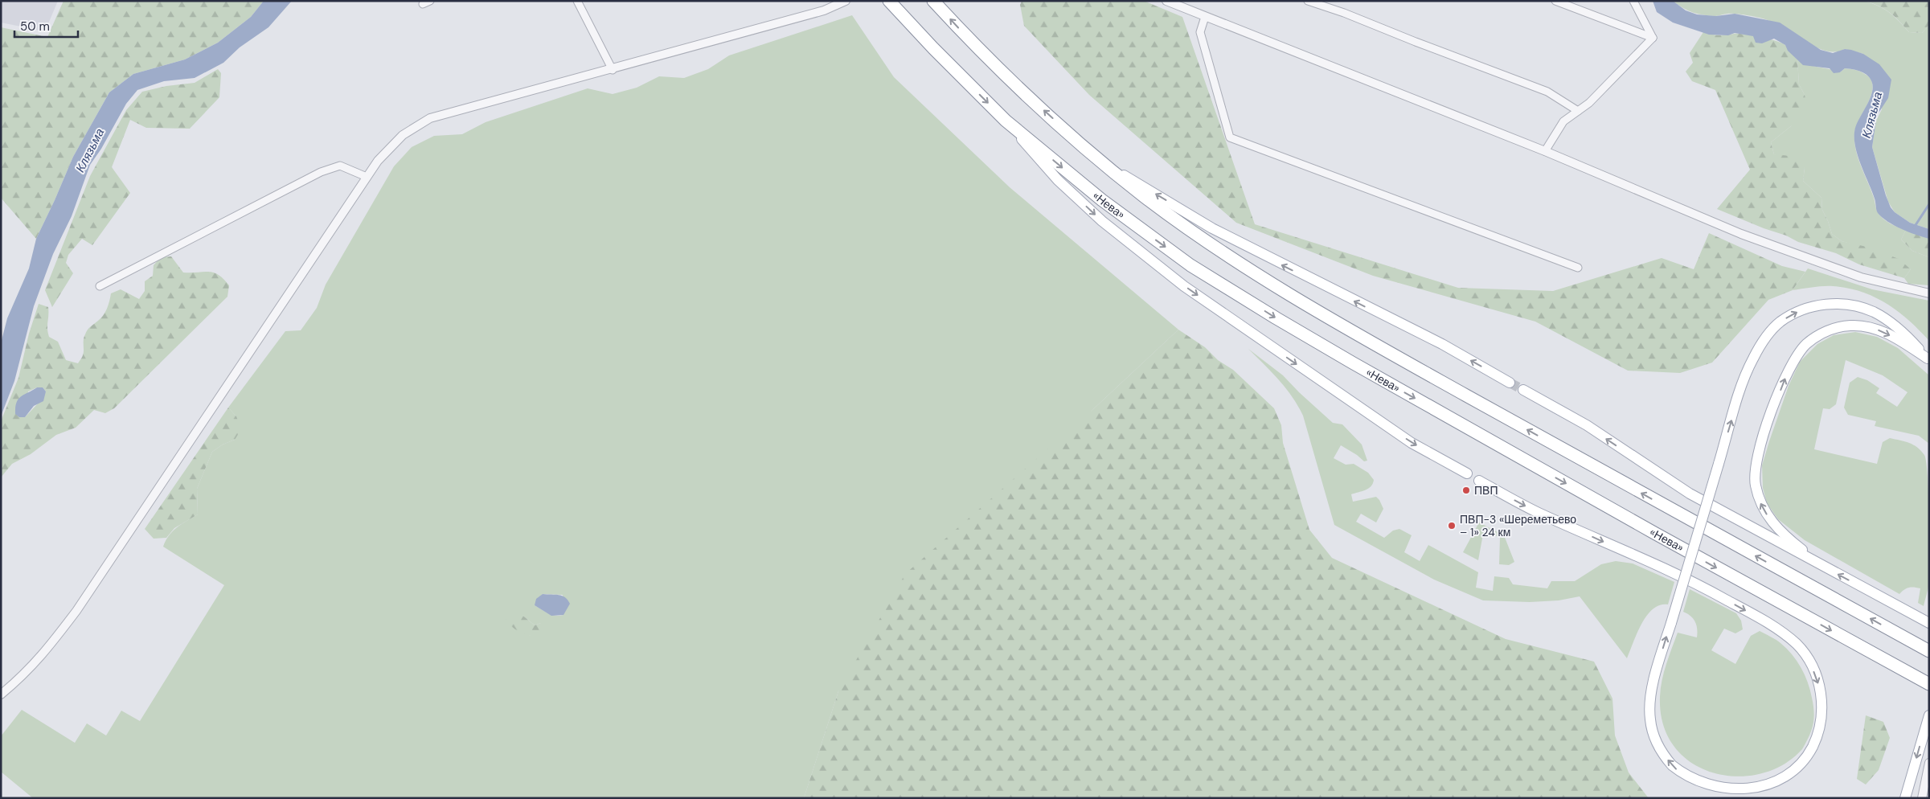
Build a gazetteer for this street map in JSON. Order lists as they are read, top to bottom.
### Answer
{
  "streets": {
    "highway": ["«Нева»"]
  },
  "water": ["Клязьма"],
  "places": ["ПВП", "ПВП-3 «Шереметьево – 1» 24 км"],
  "scale_bar": "50 m"
}
